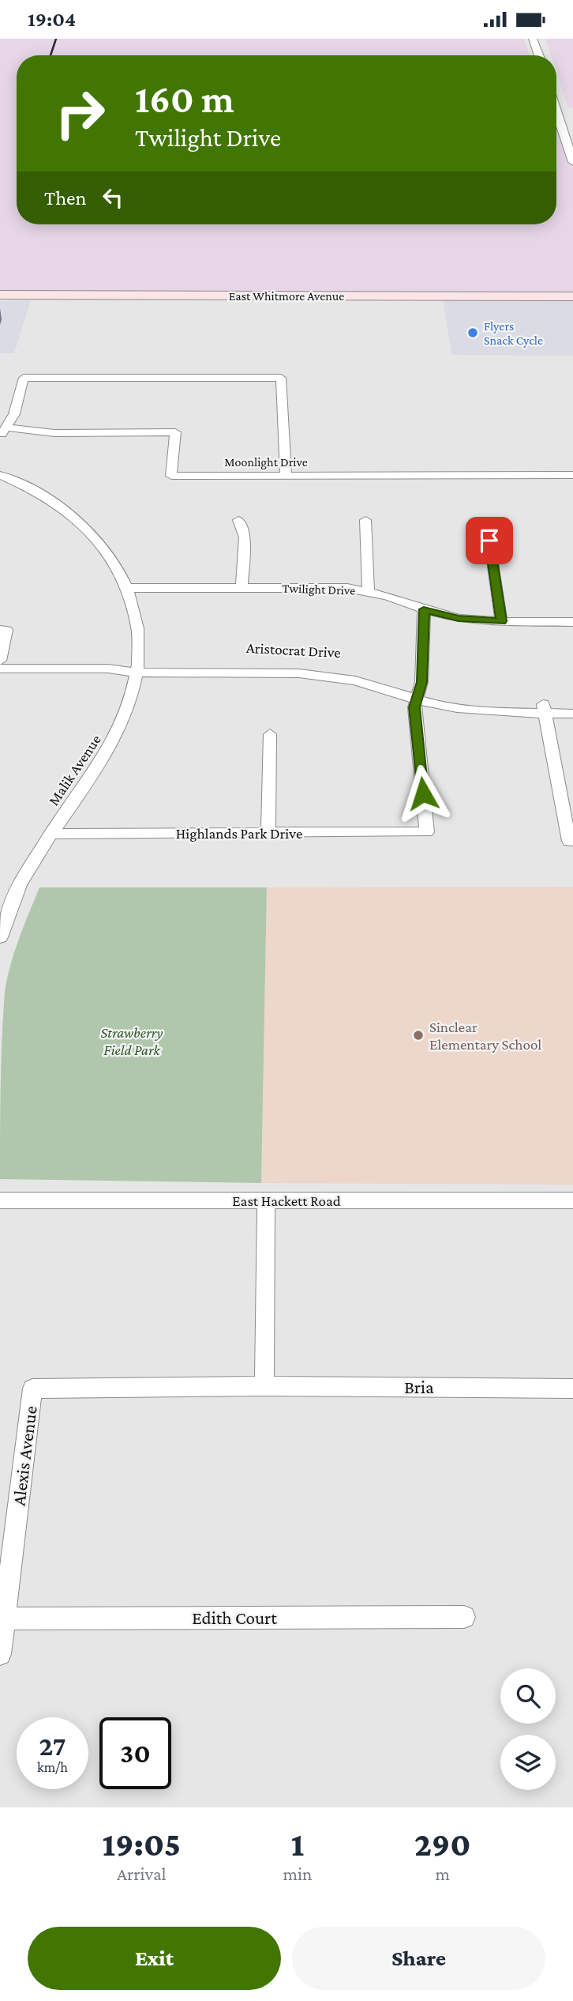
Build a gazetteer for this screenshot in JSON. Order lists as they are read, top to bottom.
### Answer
{
  "streets": {
    "main road": ["East Whitmore Avenue"],
    "street": [
      "Moonlight Drive",
      "Twilight Drive",
      "Aristocrat Drive",
      "Malik Avenue",
      "Highlands Park Drive",
      "East Hackett Road",
      "Bria",
      "Alexis Avenue",
      "Edith Court"
    ]
  },
  "crossings": [
    ["Twilight Drive", "Malik Avenue"],
    ["Aristocrat Drive", "Malik Avenue"],
    ["Aristocrat Drive", "Highlands Park Drive"],
    ["Malik Avenue", "Highlands Park Drive"],
    ["Bria", "Alexis Avenue"],
    ["Alexis Avenue", "Edith Court"]
  ],
  "parks": ["Strawberry Field Park"],
  "places": ["Flyers Snack Cycle", "Sinclear Elementary School"],
  "page": {
    "status": "19:04",
    "turn": ["160 m", "Twilight Drive"],
    "then": "Then",
    "speed": "27 km/h",
    "limit": "30",
    "eta": [
      "19:05",
      "Arrival",
      "1",
      "min",
      "290",
      "m"
    ],
    "buttons": ["Exit", "Share"]
  }
}
